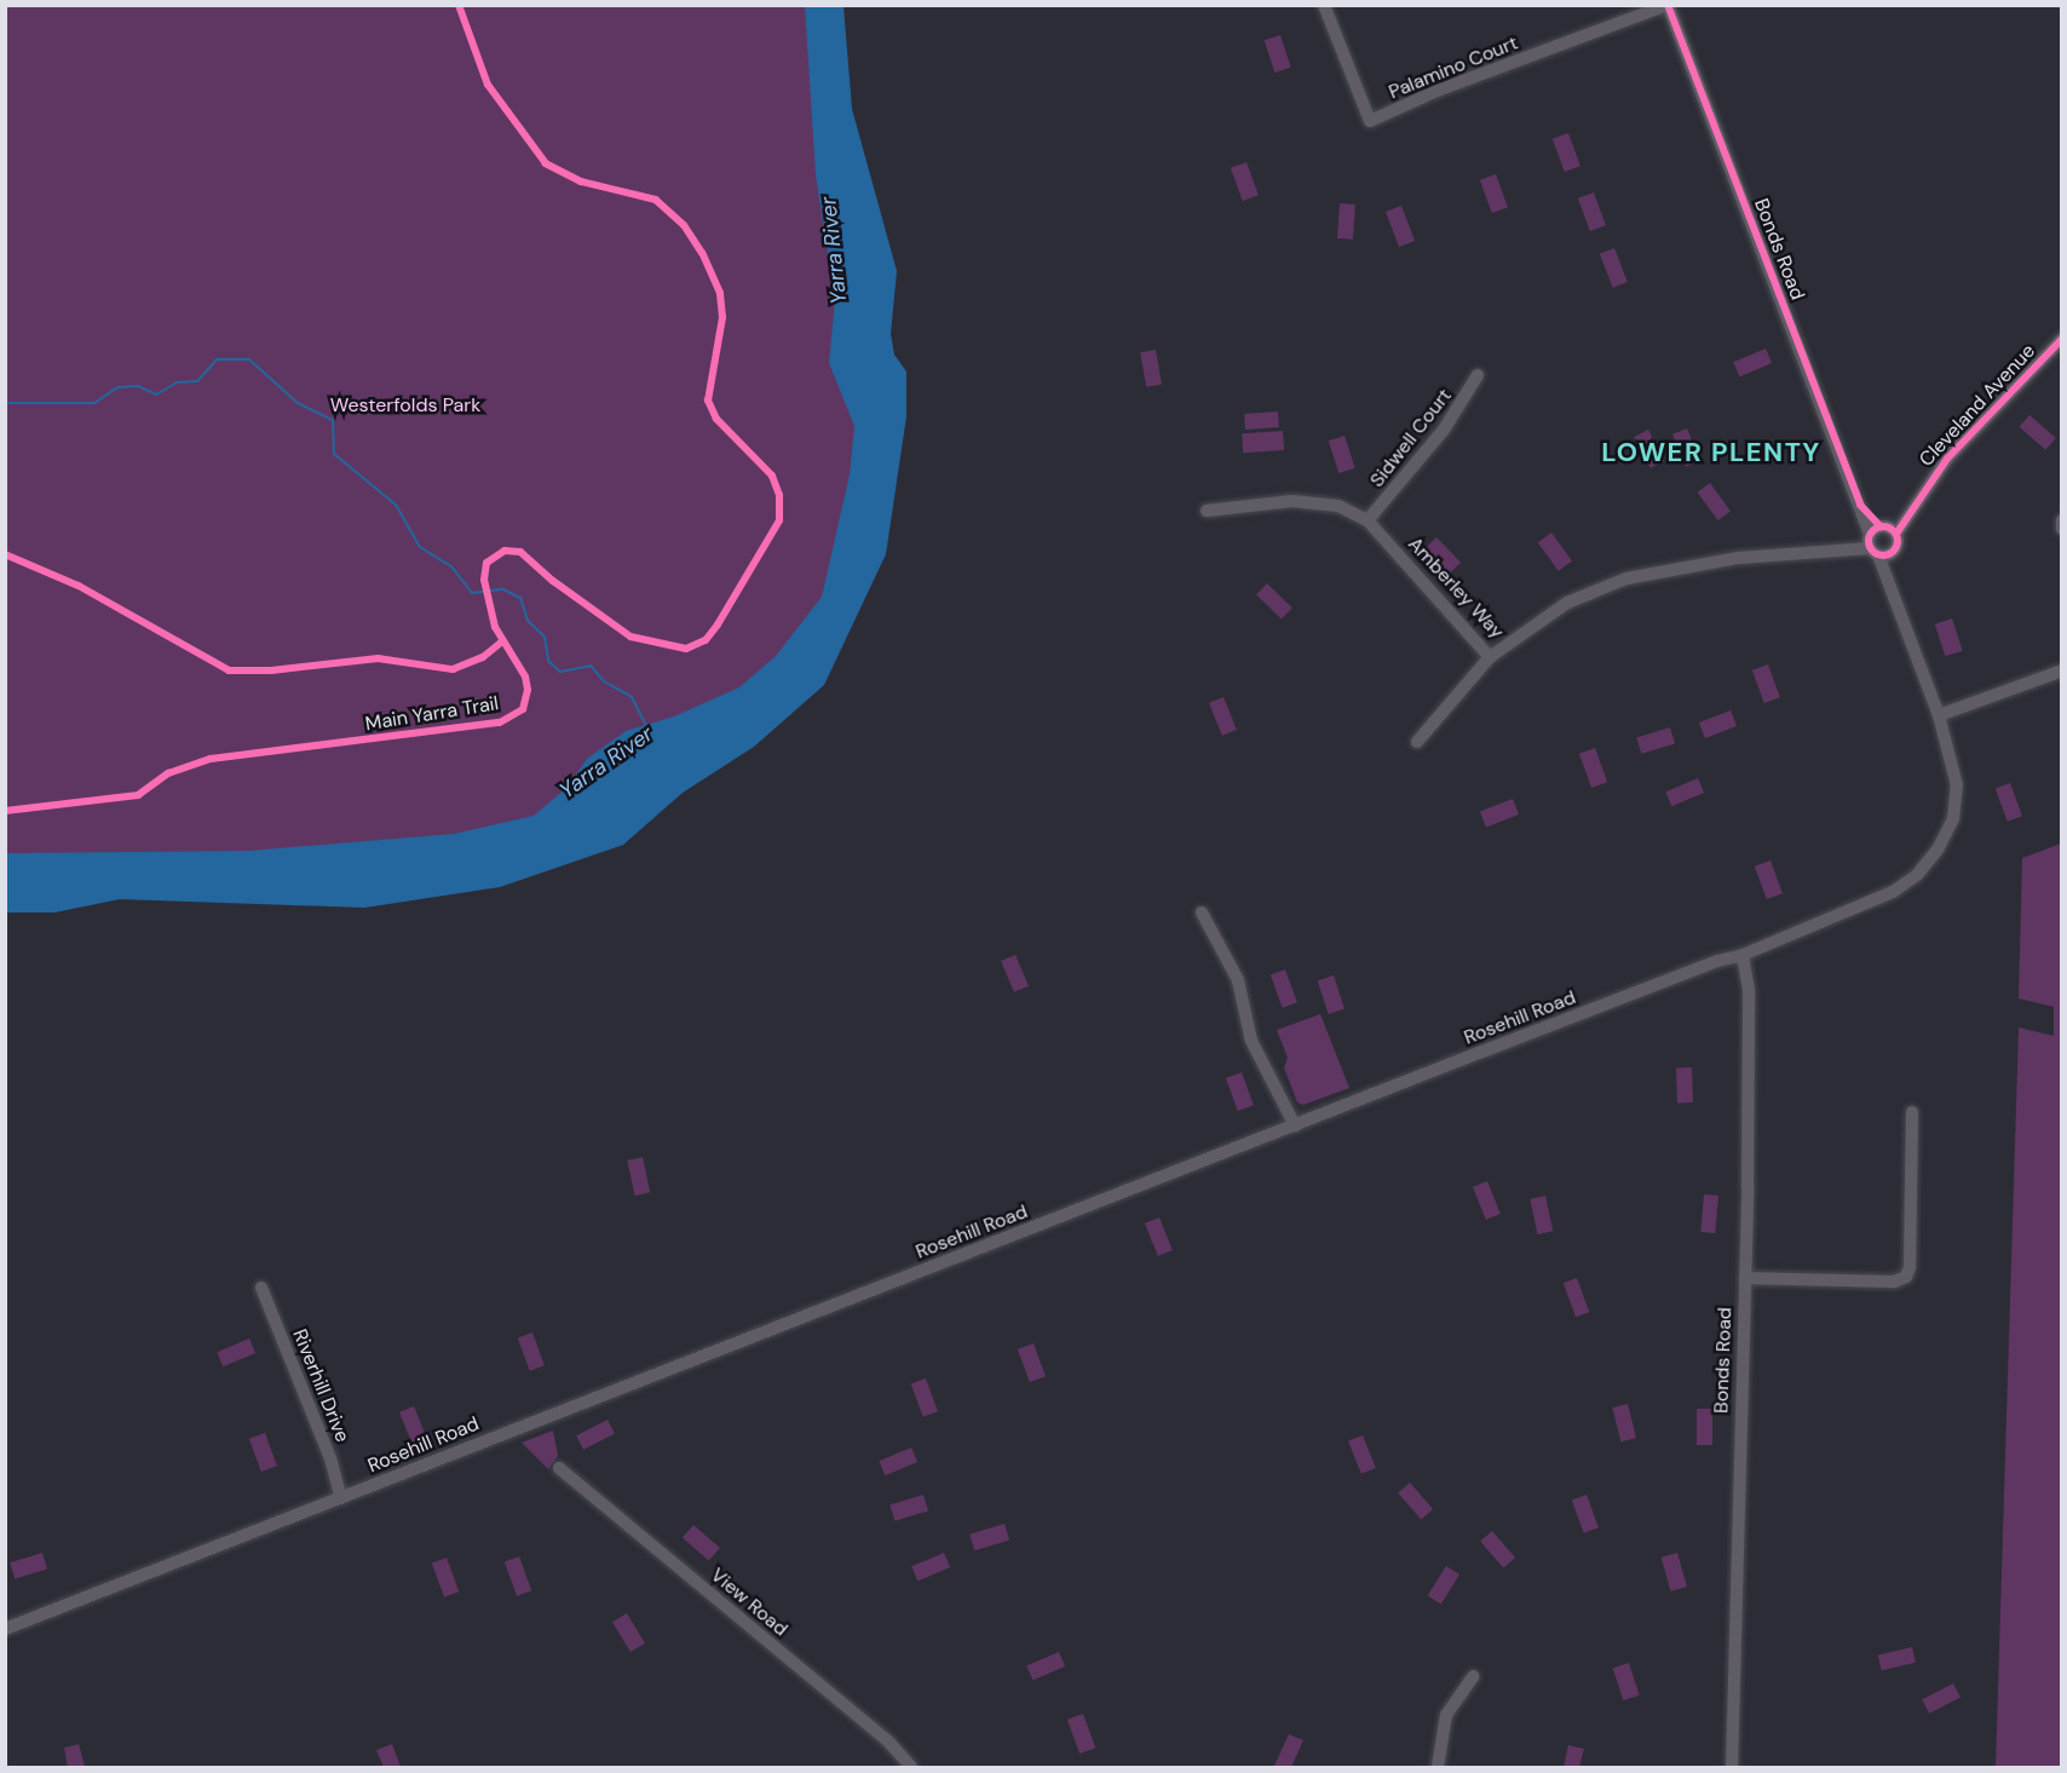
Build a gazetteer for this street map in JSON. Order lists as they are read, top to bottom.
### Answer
{
  "streets": {
    "street": [
      "Palamino Court",
      "Bonds Road",
      "Cleveland Avenue",
      "Sidwell Court",
      "Amberley Way",
      "Rosehill Road",
      "Riverhill Drive",
      "View Road"
    ],
    "cycle path": ["Main Yarra Trail"]
  },
  "crossings": [
    ["Palamino Court", "Bonds Road"],
    ["Bonds Road", "Cleveland Avenue"],
    ["Bonds Road", "Amberley Way"],
    ["Bonds Road", "Rosehill Road"],
    ["Cleveland Avenue", "Amberley Way"],
    ["Sidwell Court", "Amberley Way"],
    ["Rosehill Road", "Riverhill Drive"]
  ],
  "districts": ["LOWER PLENTY"],
  "water": ["Yarra River"],
  "parks": ["Westerfolds Park"]
}
